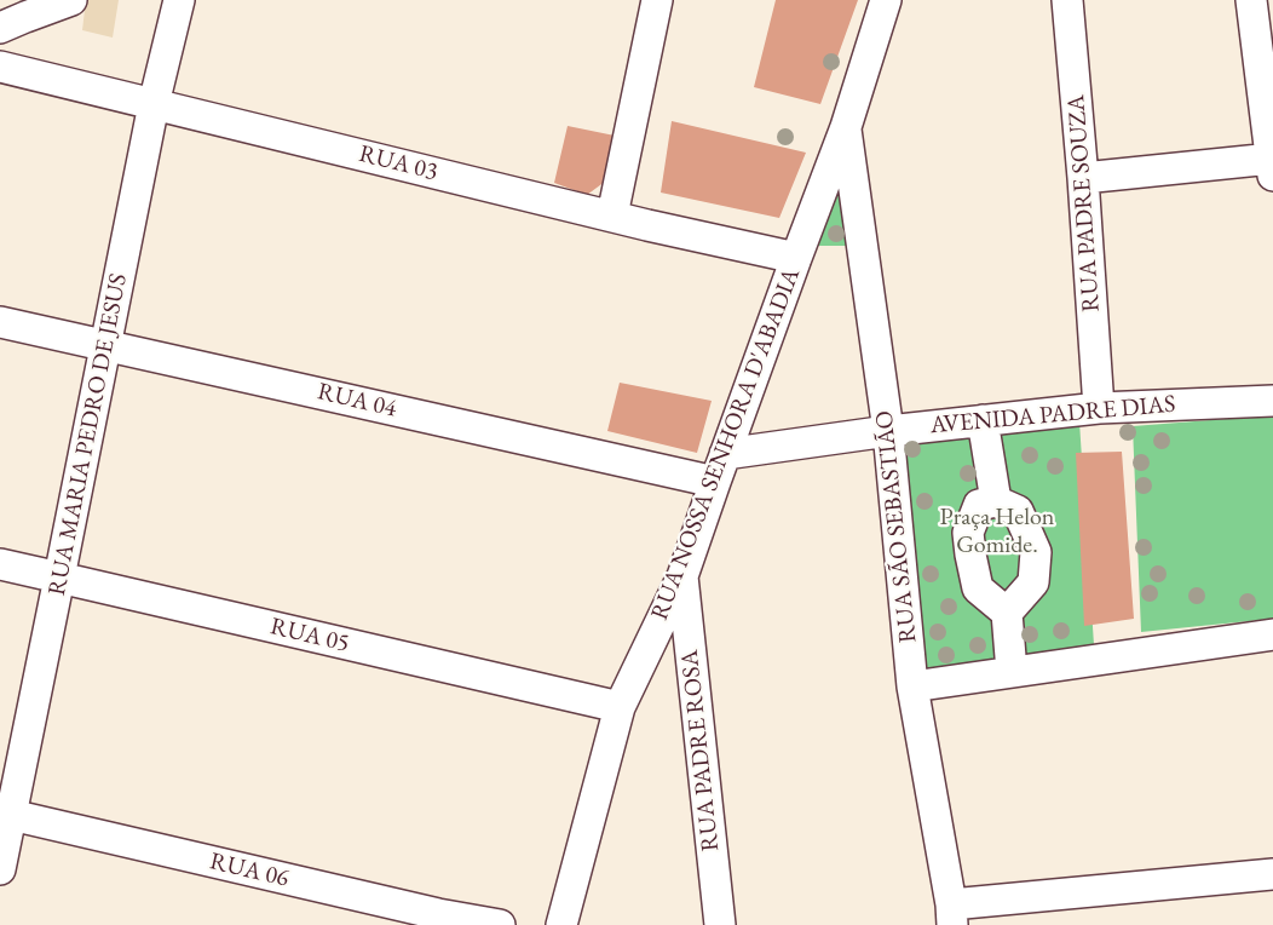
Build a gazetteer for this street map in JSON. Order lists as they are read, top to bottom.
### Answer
{
  "streets": {
    "street": [
      "RUA 03",
      "RUA PADRE SOUZA",
      "RUA 04",
      "AVENIDA PADRE DIAS",
      "RUA MARIA PEDRO DE JESUS",
      "RUA NOSSA SENHORA D'ABADIA",
      "RUA SÃO SEBASTIÃO",
      "RUA 05",
      "RUA PADRE ROSA",
      "RUA 06"
    ]
  },
  "crossings": [
    ["RUA 03", "RUA MARIA PEDRO DE JESUS"],
    ["RUA 03", "RUA NOSSA SENHORA D'ABADIA"],
    ["RUA PADRE SOUZA", "AVENIDA PADRE DIAS"],
    ["RUA 04", "AVENIDA PADRE DIAS"],
    ["RUA 04", "RUA MARIA PEDRO DE JESUS"],
    ["RUA 04", "RUA NOSSA SENHORA D'ABADIA"],
    ["AVENIDA PADRE DIAS", "RUA NOSSA SENHORA D'ABADIA"],
    ["AVENIDA PADRE DIAS", "RUA SÃO SEBASTIÃO"],
    ["RUA MARIA PEDRO DE JESUS", "RUA 05"],
    ["RUA MARIA PEDRO DE JESUS", "RUA 06"],
    ["RUA NOSSA SENHORA D'ABADIA", "RUA SÃO SEBASTIÃO"],
    ["RUA NOSSA SENHORA D'ABADIA", "RUA 05"],
    ["RUA NOSSA SENHORA D'ABADIA", "RUA PADRE ROSA"]
  ],
  "parks": ["Praça Helon Gomide."]
}
